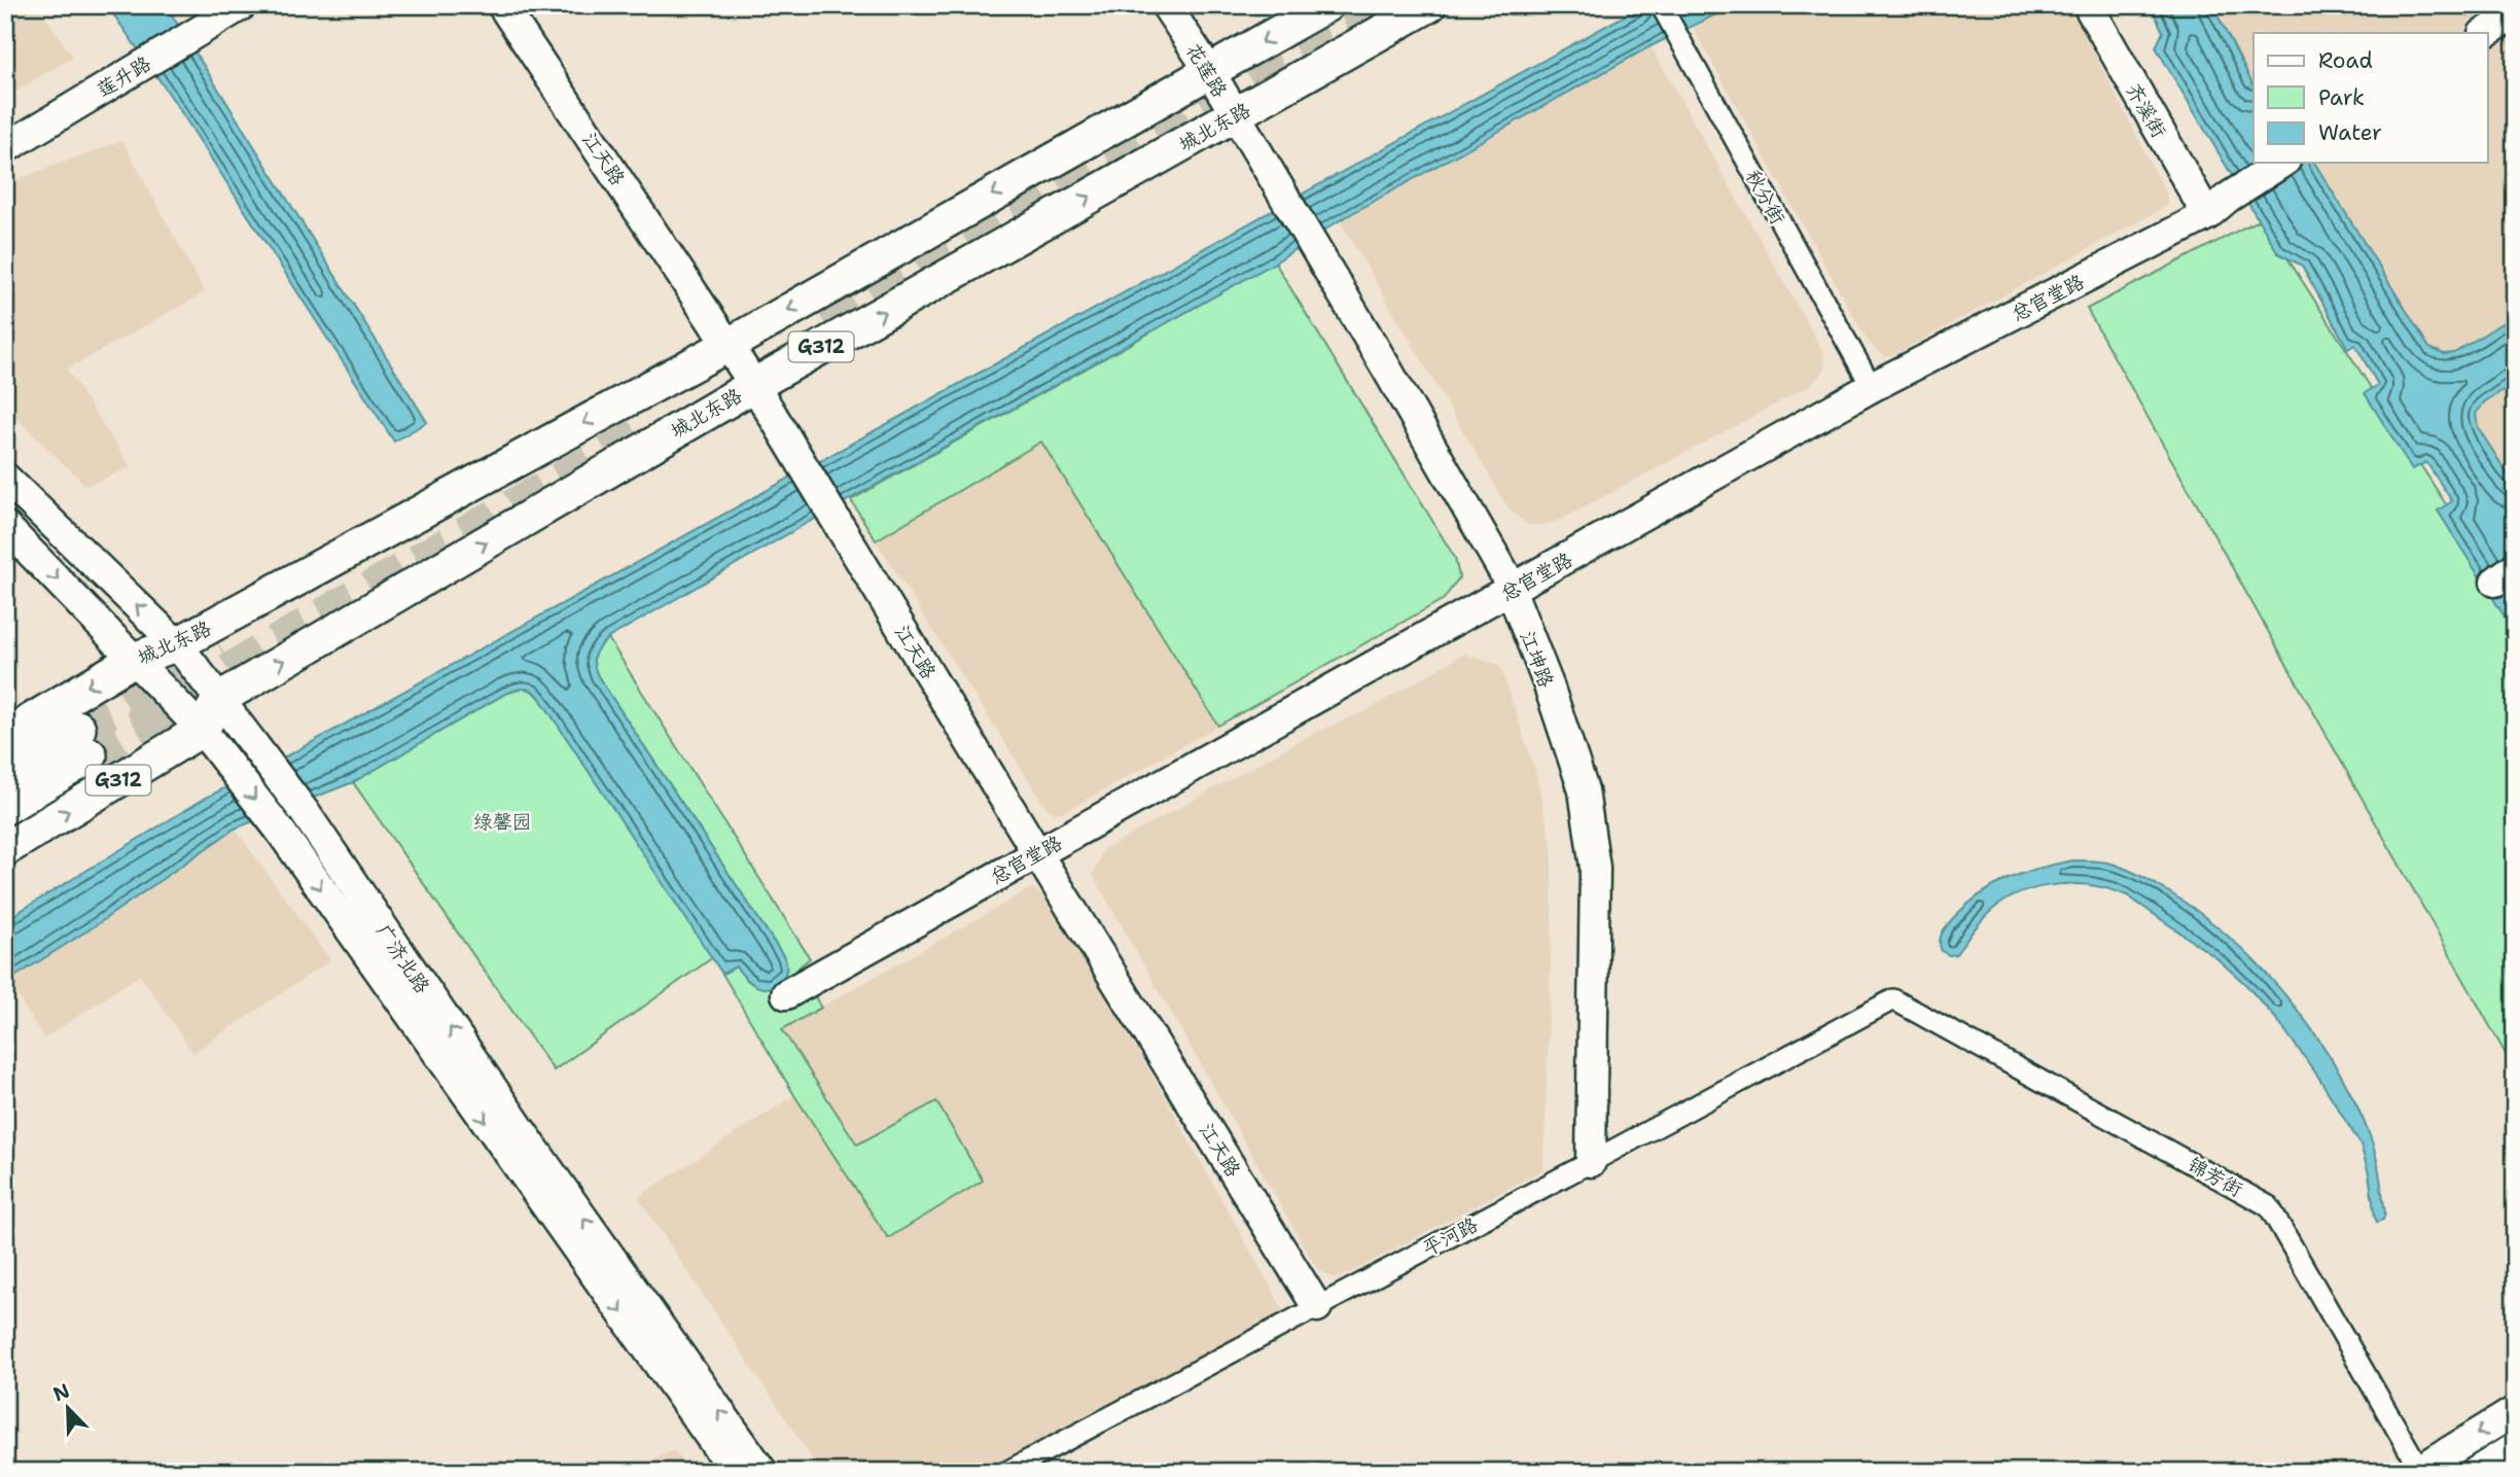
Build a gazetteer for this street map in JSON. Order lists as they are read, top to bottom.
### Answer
{
  "streets": {
    "main road": ["城北东路", "G312"],
    "street": [
      "花莲路",
      "莲升路",
      "齐溪街",
      "江天路",
      "秋分街",
      "总官堂路",
      "江坤路",
      "广济北路",
      "锦芳街",
      "平河路"
    ]
  },
  "crossings": [
    ["花莲路", "城北东路"],
    ["花莲路", "江坤路"],
    ["齐溪街", "总官堂路"],
    ["城北东路", "江天路"],
    ["城北东路", "广济北路"],
    ["江天路", "总官堂路"],
    ["江天路", "平河路"],
    ["秋分街", "总官堂路"],
    ["总官堂路", "江坤路"],
    ["江坤路", "平河路"],
    ["锦芳街", "平河路"]
  ],
  "parks": ["绿馨园"],
  "legend": ["Road", "Park", "Water"],
  "north": "top left"
}
